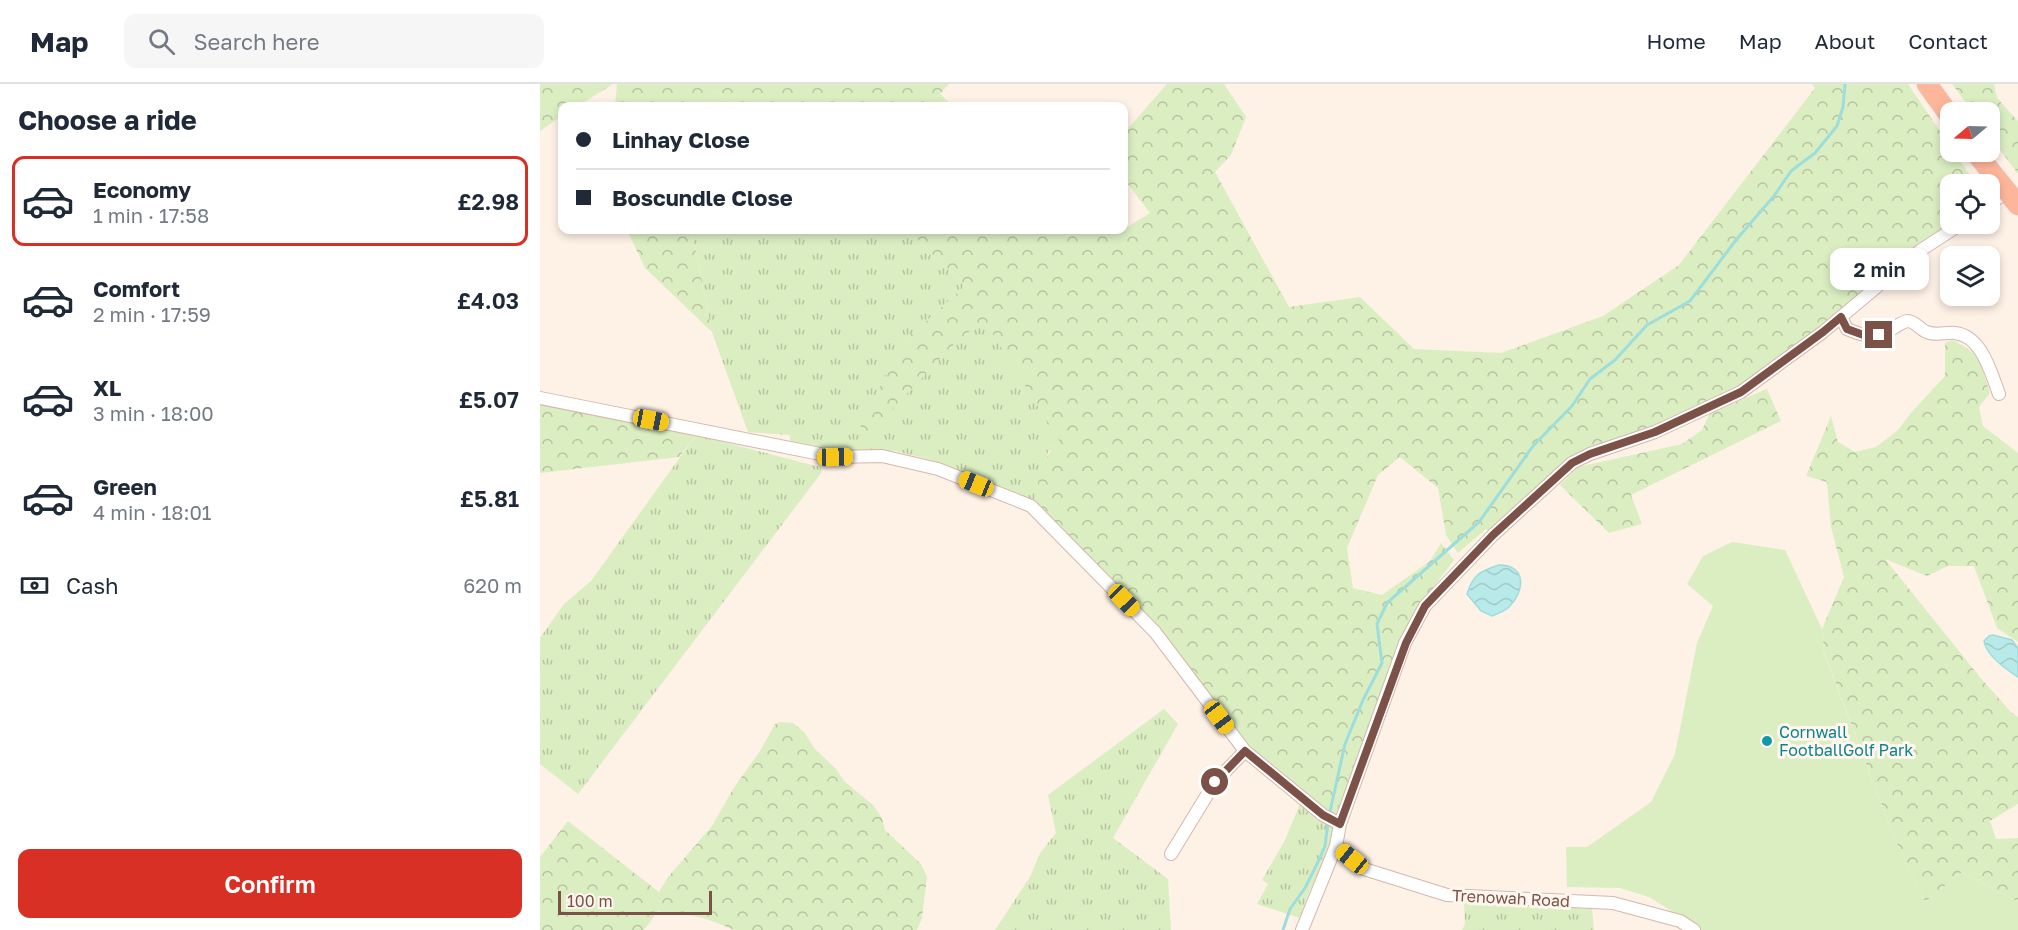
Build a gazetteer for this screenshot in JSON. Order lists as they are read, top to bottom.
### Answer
{
  "streets": {
    "street": ["Trenowah Road"]
  },
  "places": ["Cornwall FootballGolf Park"],
  "scale_bar": "100 m",
  "north": "left",
  "page": {
    "header": "Map",
    "search": "Search here",
    "nav": [
      "Home",
      "Map",
      "About",
      "Contact"
    ],
    "heading": "Choose a ride",
    "banner": ["Linhay Close", "Boscundle Close"],
    "list": [
      {
        "name": "Economy",
        "note": "1 min · 17:58",
        "value": "£2.98"
      },
      {
        "name": "Comfort",
        "note": "2 min · 17:59",
        "value": "£4.03"
      },
      {
        "name": "XL",
        "note": "3 min · 18:00",
        "value": "£5.07"
      },
      {
        "name": "Green",
        "note": "4 min · 18:01",
        "value": "£5.81"
      }
    ],
    "bubble": "2 min",
    "pay": ["Cash", "620 m"],
    "buttons": "Confirm",
    "scale": "100 m"
  }
}
